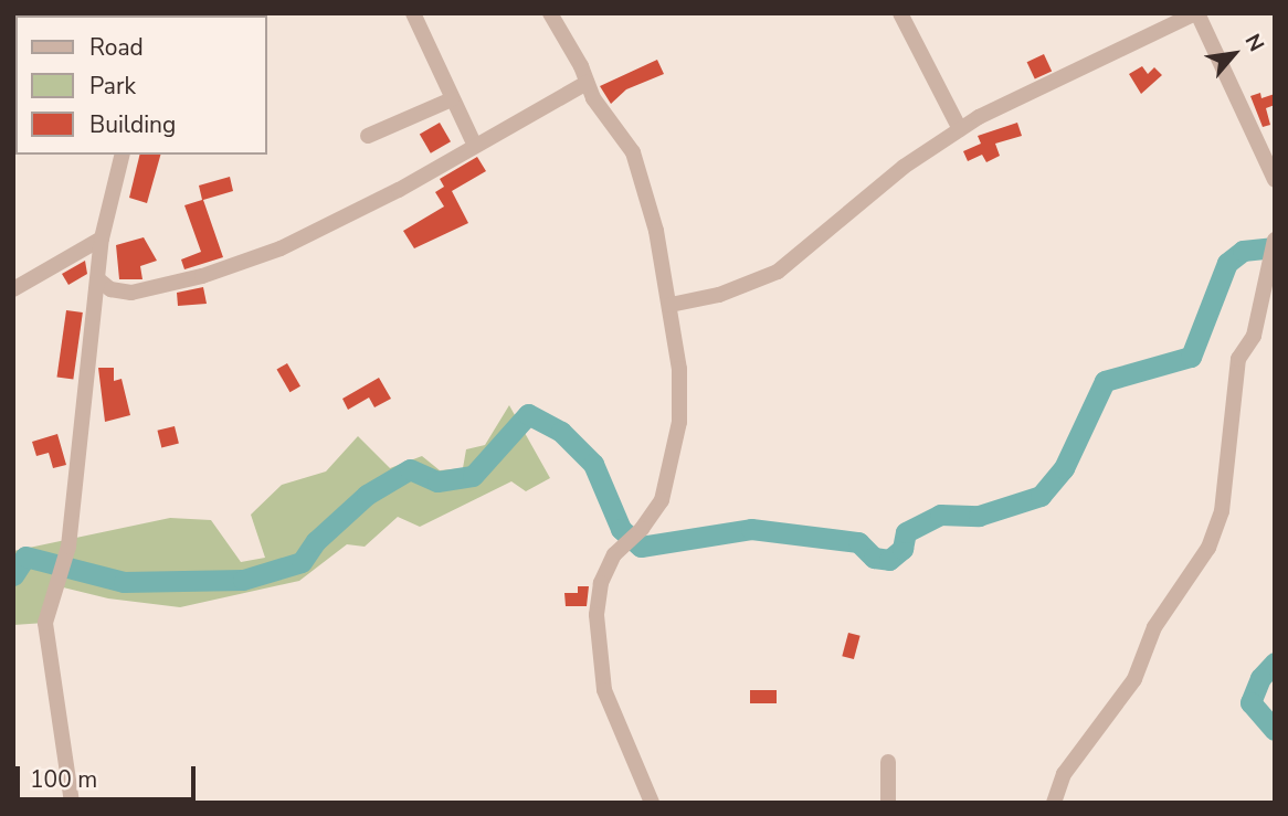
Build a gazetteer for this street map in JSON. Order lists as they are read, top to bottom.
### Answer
{
  "legend": ["Road", "Park", "Building"],
  "scale_bar": "100 m",
  "north": "top right"
}
